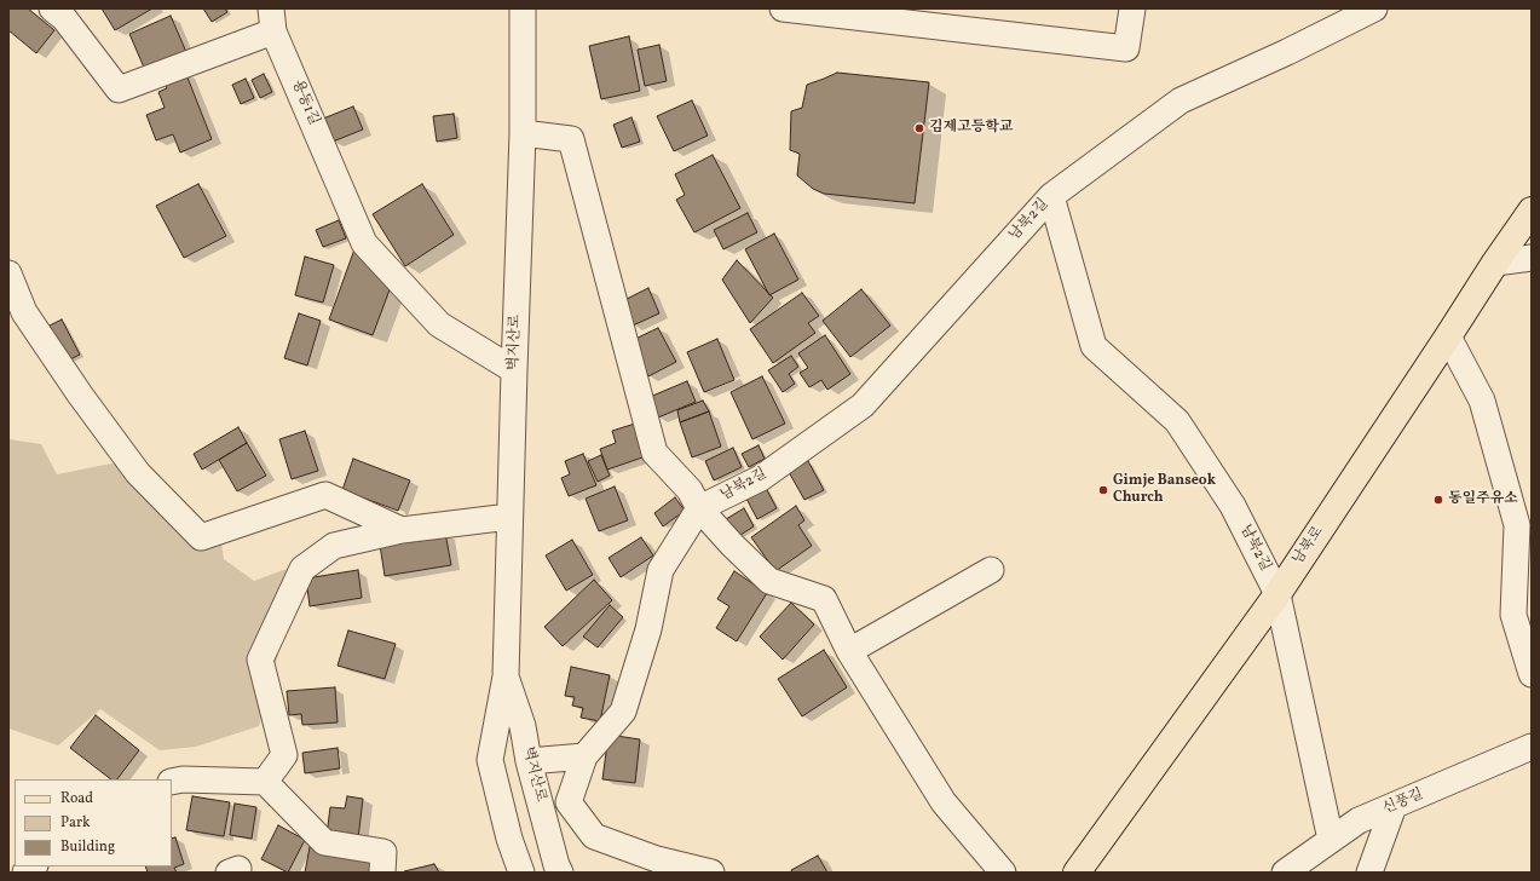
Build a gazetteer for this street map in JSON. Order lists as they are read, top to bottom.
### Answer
{
  "streets": {
    "main road": ["남북로"],
    "street": [
      "용동1길",
      "남북2길",
      "벽지산로",
      "신풍길"
    ]
  },
  "crossings": [
    ["용동1길", "벽지산로"],
    ["남북2길", "남북로"],
    ["남북2길", "신풍길"]
  ],
  "places": ["김제고등학교", "Gimje Banseok Church", "동일주유소"],
  "legend": ["Road", "Park", "Building"]
}
